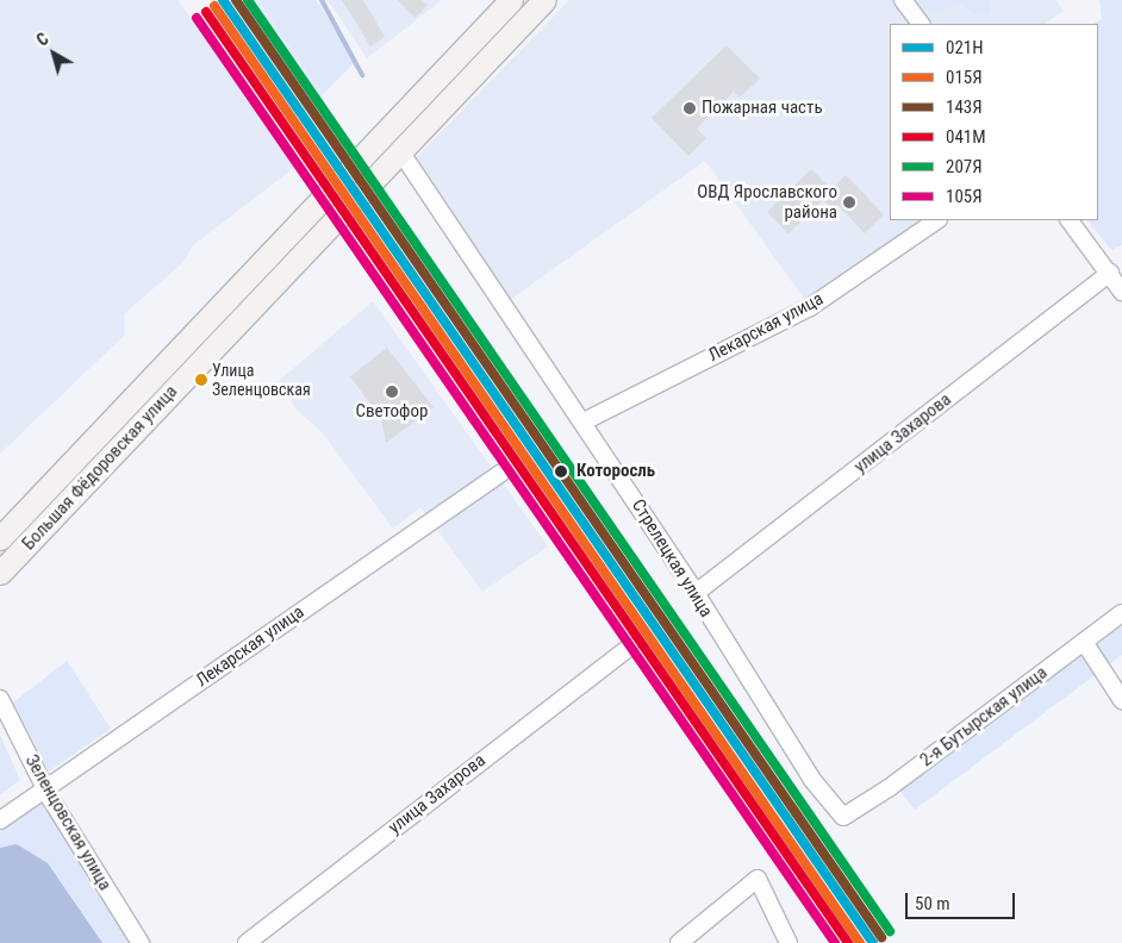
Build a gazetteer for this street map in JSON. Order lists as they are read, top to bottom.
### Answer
{
  "streets": {
    "main road": ["Большая Фёдоровская улица"],
    "street": [
      "Лекарская улица",
      "улица Захарова",
      "Стрелецкая улица",
      "2-я Бутырская улица",
      "Зеленцовская улица"
    ]
  },
  "crossings": [
    ["Лекарская улица", "Стрелецкая улица"],
    ["Лекарская улица", "Зеленцовская улица"],
    ["улица Захарова", "Стрелецкая улица"],
    ["Большая Фёдоровская улица", "Стрелецкая улица"],
    ["Стрелецкая улица", "2-я Бутырская улица"]
  ],
  "places": [
    "Пожарная часть",
    "ОВД Ярославского района",
    "Улица Зеленцовская",
    "Светофор",
    "Которосль"
  ],
  "lines": [
    "transit line 021Н",
    "transit line 143Я",
    "transit line 207Я",
    "transit line 015Я",
    "transit line 041М",
    "transit line 105Я"
  ],
  "legend": [
    "021Н",
    "015Я",
    "143Я",
    "041М",
    "207Я",
    "105Я"
  ],
  "scale_bar": "50 m",
  "north": "top left"
}
